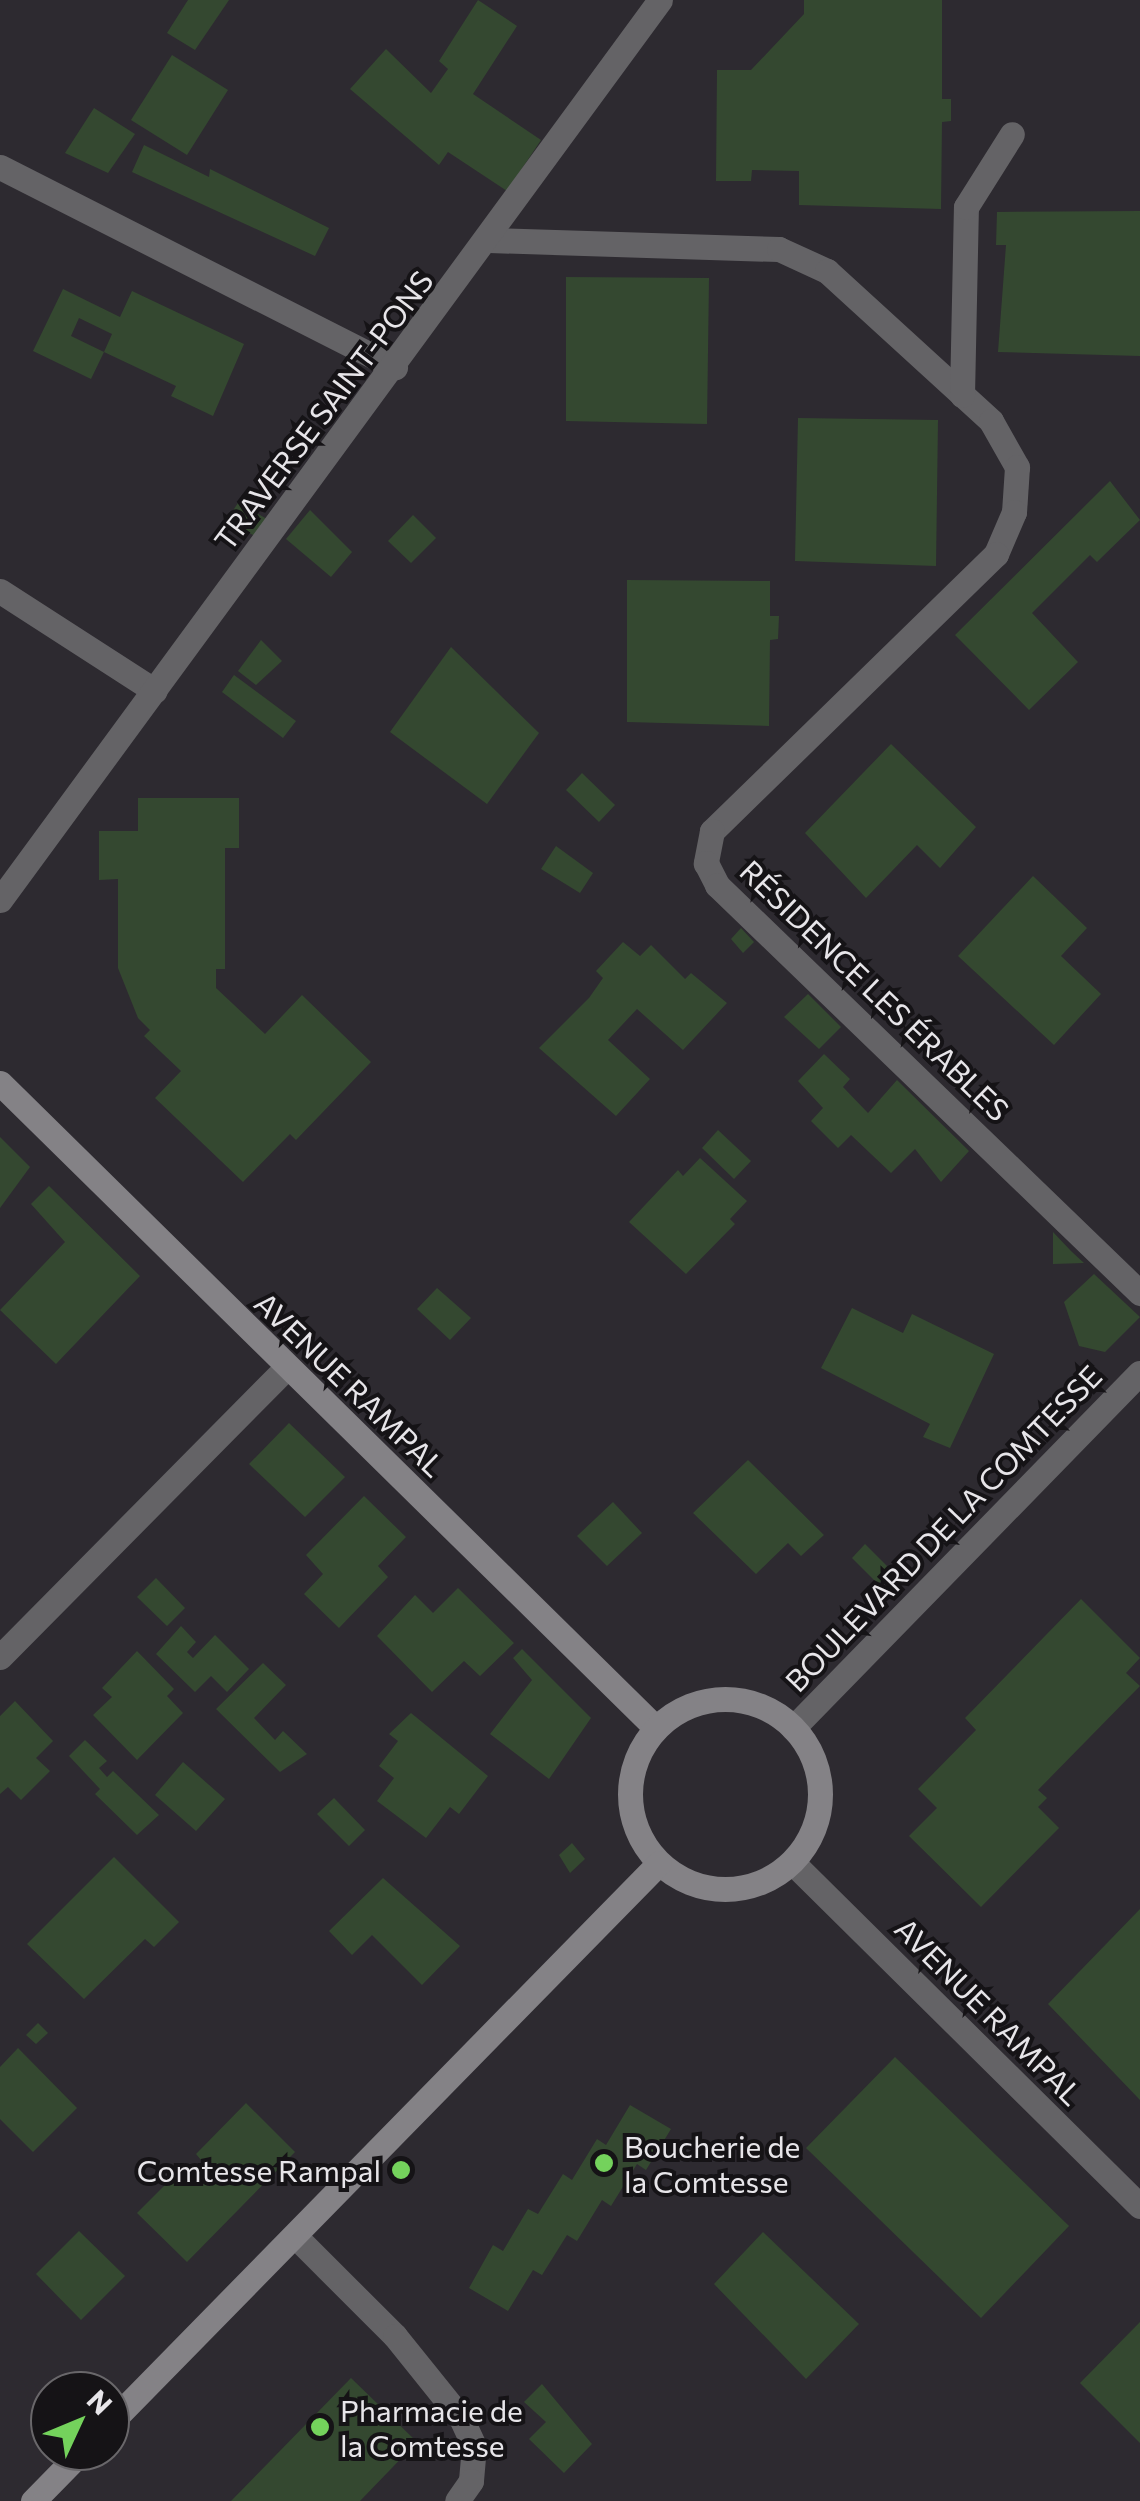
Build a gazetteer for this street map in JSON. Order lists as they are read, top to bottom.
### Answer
{
  "streets": {
    "street": [
      "TRAVERSE SAINT-PONS",
      "RÉSIDENCE LES ÉRABLES",
      "AVENUE RAMPAL",
      "BOULEVARD DE LA COMTESSE"
    ]
  },
  "crossings": [
    ["TRAVERSE SAINT-PONS", "RÉSIDENCE LES ÉRABLES"],
    ["AVENUE RAMPAL", "BOULEVARD DE LA COMTESSE"]
  ],
  "places": ["Boucherie de la Comtesse", "Comtesse Rampal", "Pharmacie de la Comtesse"],
  "north": "top right"
}
